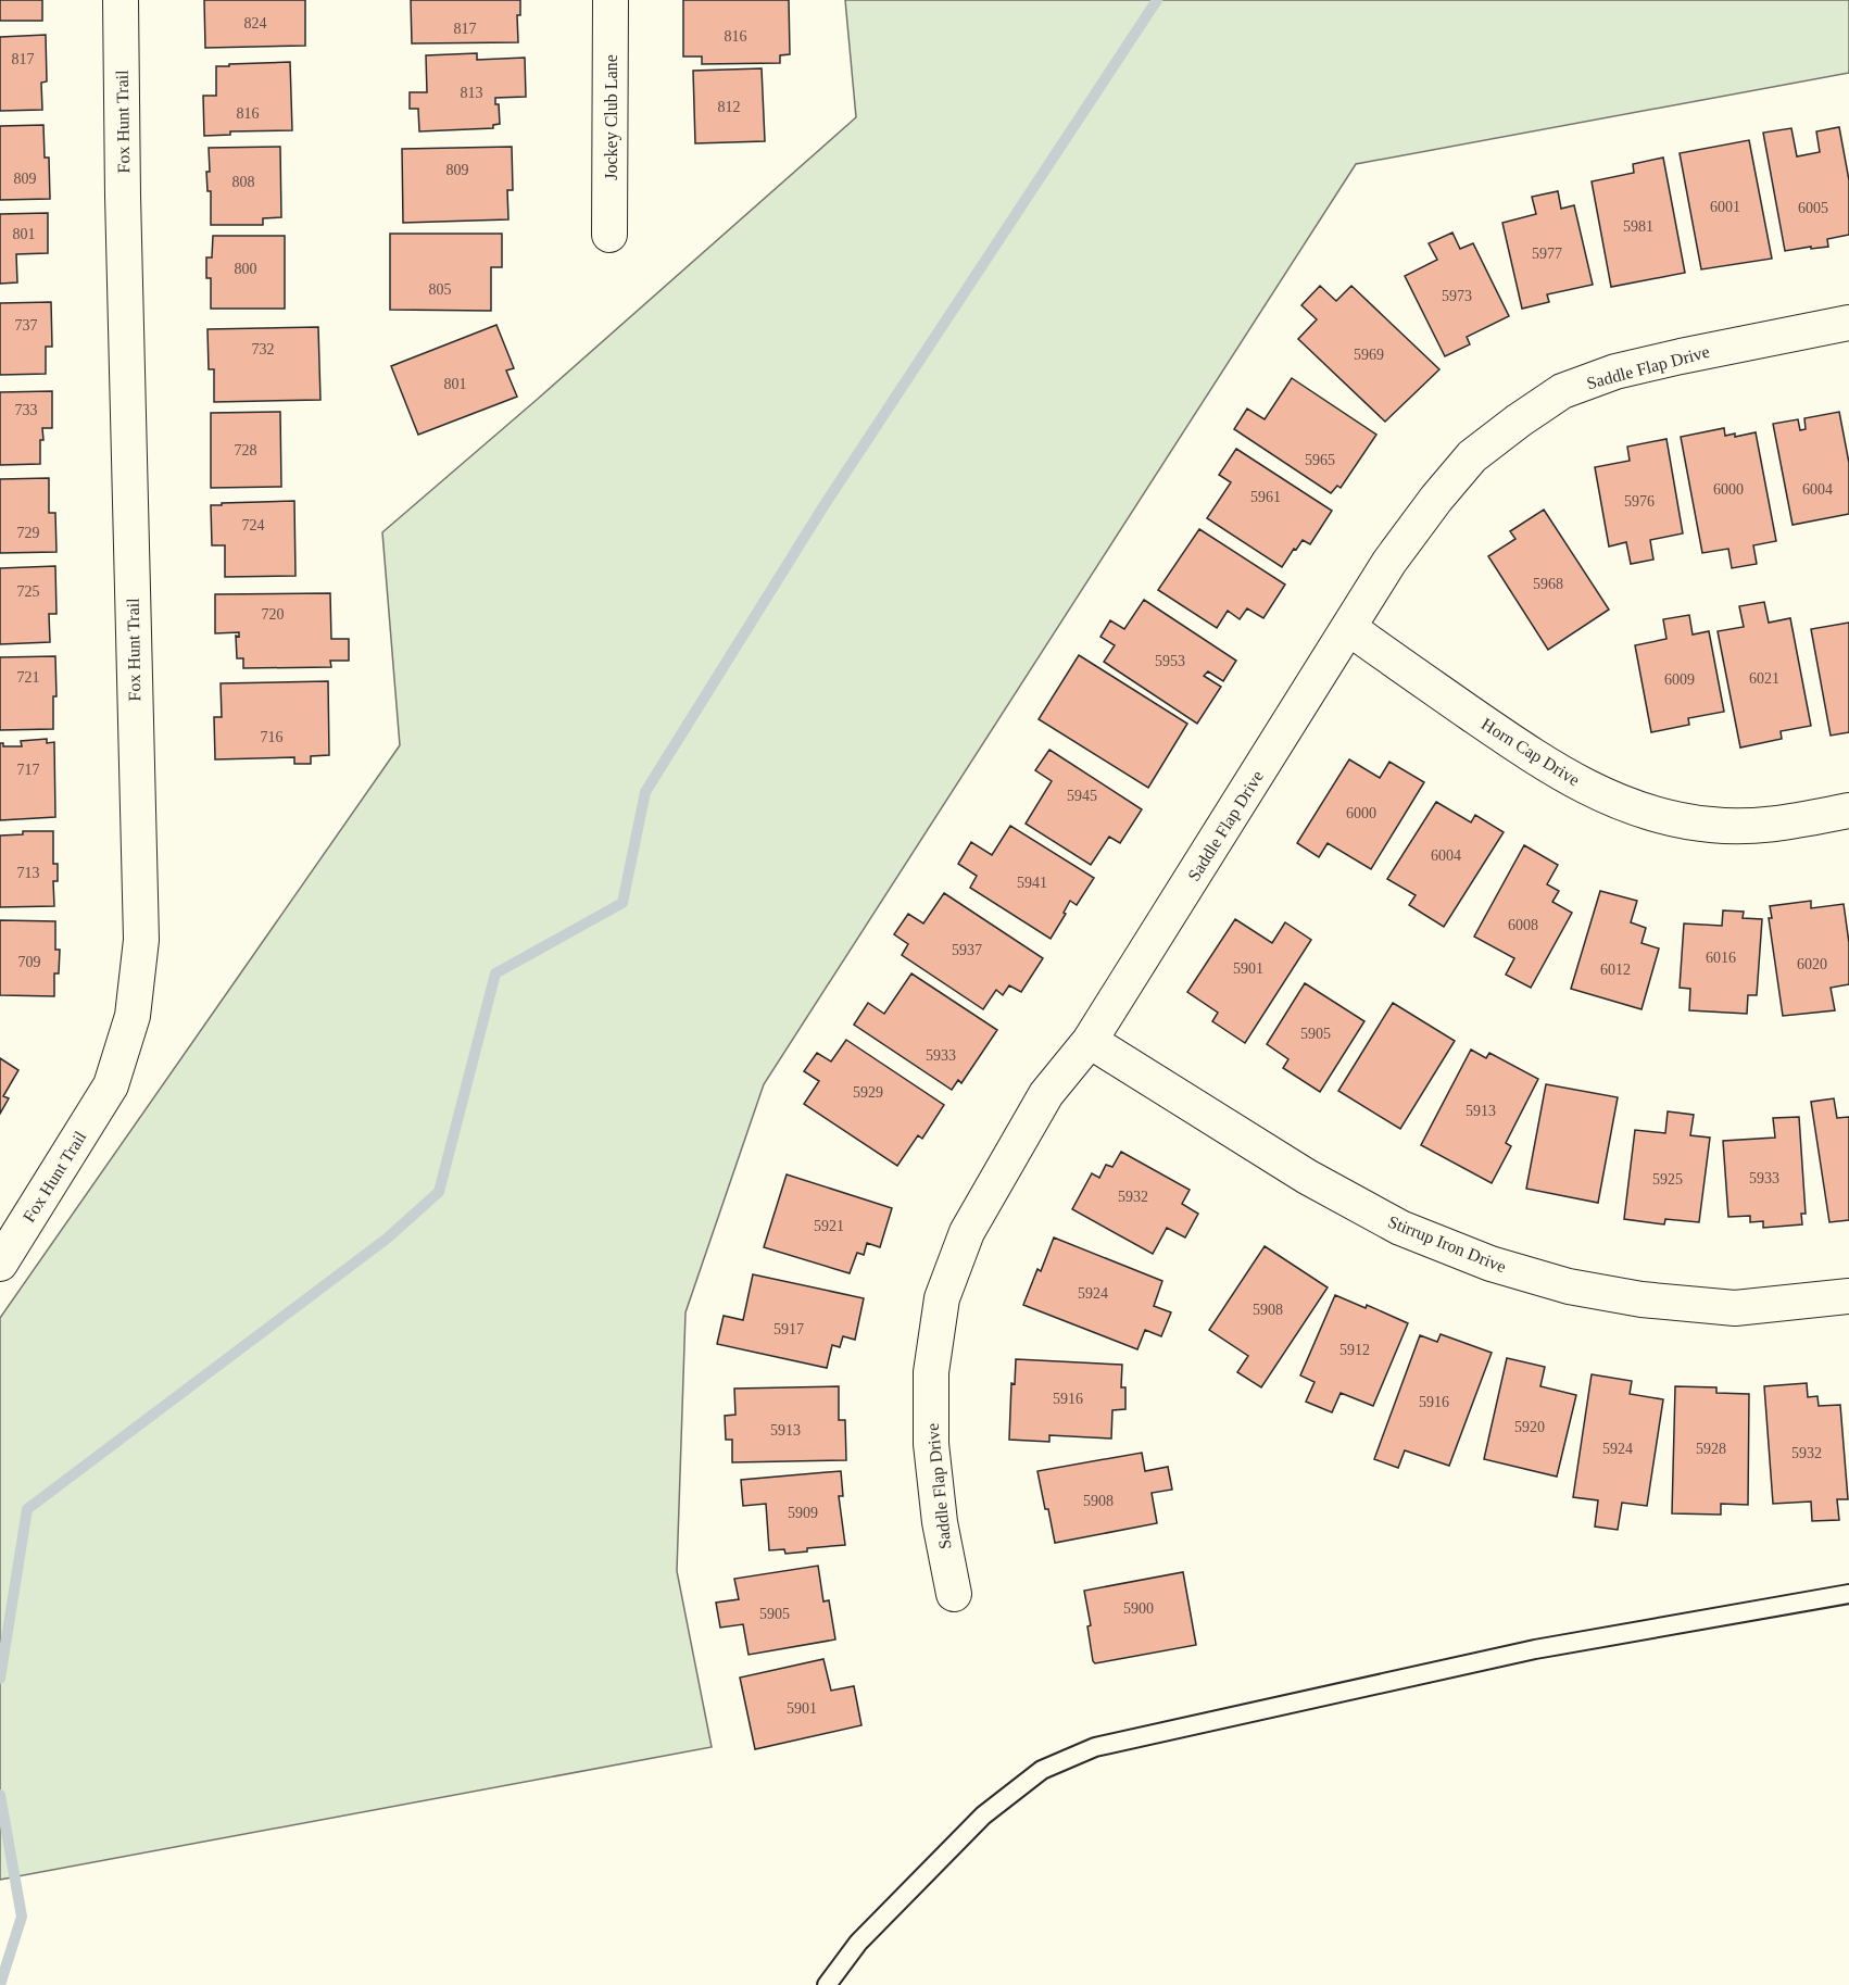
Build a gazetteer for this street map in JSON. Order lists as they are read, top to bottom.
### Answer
{
  "streets": {
    "street": [
      "Jockey Club Lane",
      "Fox Hunt Trail",
      "Saddle Flap Drive",
      "Horn Cap Drive",
      "Stirrup Iron Drive"
    ]
  },
  "crossings": [
    ["Saddle Flap Drive", "Horn Cap Drive"],
    ["Saddle Flap Drive", "Stirrup Iron Drive"]
  ],
  "house_numbers": [
    "824",
    "817",
    "816",
    "817",
    "813",
    "812",
    "816",
    "809",
    "809",
    "808",
    "6001",
    "6005",
    "5981",
    "801",
    "5977",
    "800",
    "805",
    "5973",
    "737",
    "732",
    "5969",
    "801",
    "733",
    "728",
    "5965",
    "6000",
    "6004",
    "5961",
    "5976",
    "724",
    "729",
    "5968",
    "725",
    "720",
    "5953",
    "721",
    "6021",
    "6009",
    "716",
    "717",
    "5945",
    "6000",
    "6004",
    "713",
    "5941",
    "6008",
    "5937",
    "6016",
    "709",
    "6020",
    "5901",
    "6012",
    "5905",
    "5933",
    "5929",
    "5913",
    "5933",
    "5925",
    "5932",
    "5921",
    "5924",
    "5908",
    "5917",
    "5912",
    "5916",
    "5916",
    "5920",
    "5913",
    "5924",
    "5928",
    "5932",
    "5908",
    "5909",
    "5900",
    "5905",
    "5901"
  ]
}
